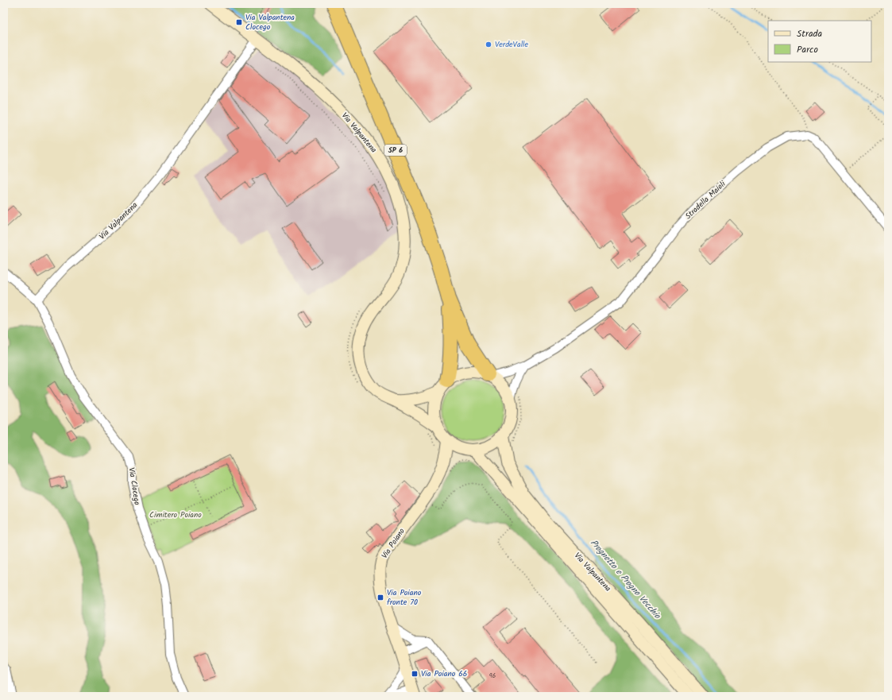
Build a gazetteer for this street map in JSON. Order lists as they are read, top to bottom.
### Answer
{
  "streets": {
    "highway": ["Via Valpantena", "SP 6"],
    "street": ["Stradella Maioli", "Via Clocego", "Via Poiano"]
  },
  "crossings": [
    ["Via Valpantena", "SP 6"],
    ["Via Valpantena", "Stradella Maioli"],
    ["Via Valpantena", "Via Clocego"],
    ["Via Valpantena", "Via Poiano"],
    ["Stradella Maioli", "Via Poiano"]
  ],
  "water": ["Prognetto e Progno Vecchio"],
  "parks": ["Cimitero Poiano"],
  "places": {
    "transit": ["Via Valpantena Clocego", "Via Poiano fronte 70", "Via Poiano 66"],
    "other": ["VerdeValle"]
  },
  "house_numbers": ["96"],
  "legend": ["Strada", "Parco"]
}
